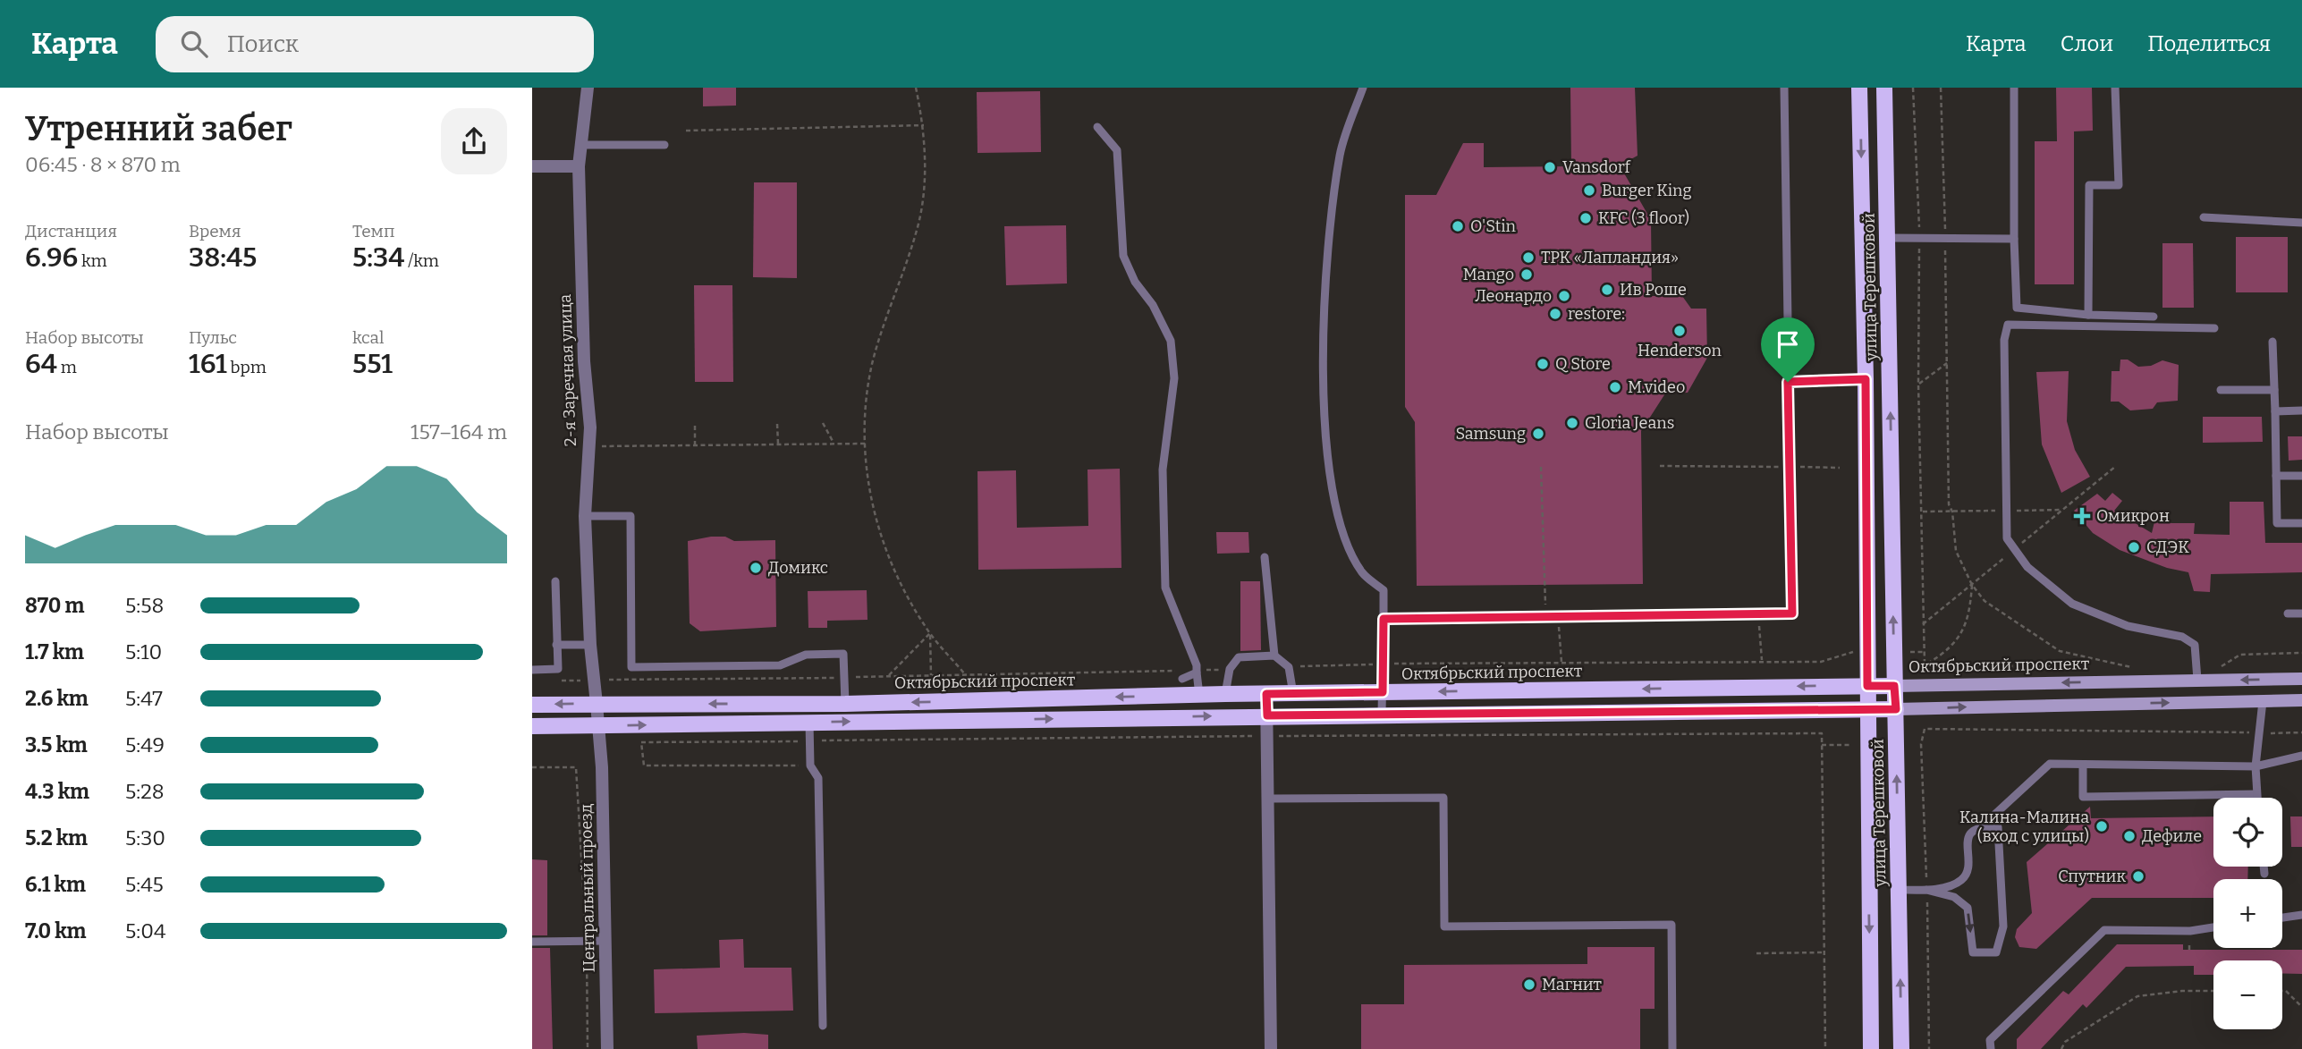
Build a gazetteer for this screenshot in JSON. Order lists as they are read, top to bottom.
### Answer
{
  "streets": {
    "main road": ["улица Терешковой", "Октябрьский проспект"],
    "street": ["2-я Заречная улица", "Центральный проезд"]
  },
  "crossings": [
    ["улица Терешковой", "Октябрьский проспект"],
    ["2-я Заречная улица", "Октябрьский проспект"],
    ["2-я Заречная улица", "Центральный проезд"]
  ],
  "places": {
    "other": [
      "Vansdorf",
      "Burger King",
      "KFC (3 floor)",
      "O'Stin",
      "ТРК «Лапландия»",
      "Mango",
      "Ив Роше",
      "Леонардо",
      "restore:",
      "Henderson",
      "Q Store",
      "M.video",
      "Gloria Jeans",
      "Samsung",
      "СДЭК",
      "Домикс",
      "Калина-Малина (вход с улицы)",
      "Дефиле",
      "Спутник",
      "Магнит"
    ],
    "health": ["Омикрон"]
  },
  "page": {
    "header": "Карта",
    "search": "Поиск",
    "nav": ["Карта", "Слои", "Поделиться"],
    "heading": ["Утренний забег", "06:45 · 8 × 870 m"],
    "stats": [
      ["Дистанция", "6.96 km"],
      ["Время", "38:45"],
      ["Темп", "5:34 /km"],
      ["Набор высоты", "64 m"],
      ["Пульс", "161 bpm"],
      ["kcal", "551"]
    ],
    "chart": ["Набор высоты", "157–164 m"],
    "list": [
      {
        "name": "870 m",
        "note": "5:58"
      },
      {
        "name": "1.7 km",
        "note": "5:10"
      },
      {
        "name": "2.6 km",
        "note": "5:47"
      },
      {
        "name": "3.5 km",
        "note": "5:49"
      },
      {
        "name": "4.3 km",
        "note": "5:28"
      },
      {
        "name": "5.2 km",
        "note": "5:30"
      },
      {
        "name": "6.1 km",
        "note": "5:45"
      },
      {
        "name": "7.0 km",
        "note": "5:04"
      }
    ],
    "map_buttons": ["+", "−"]
  }
}
